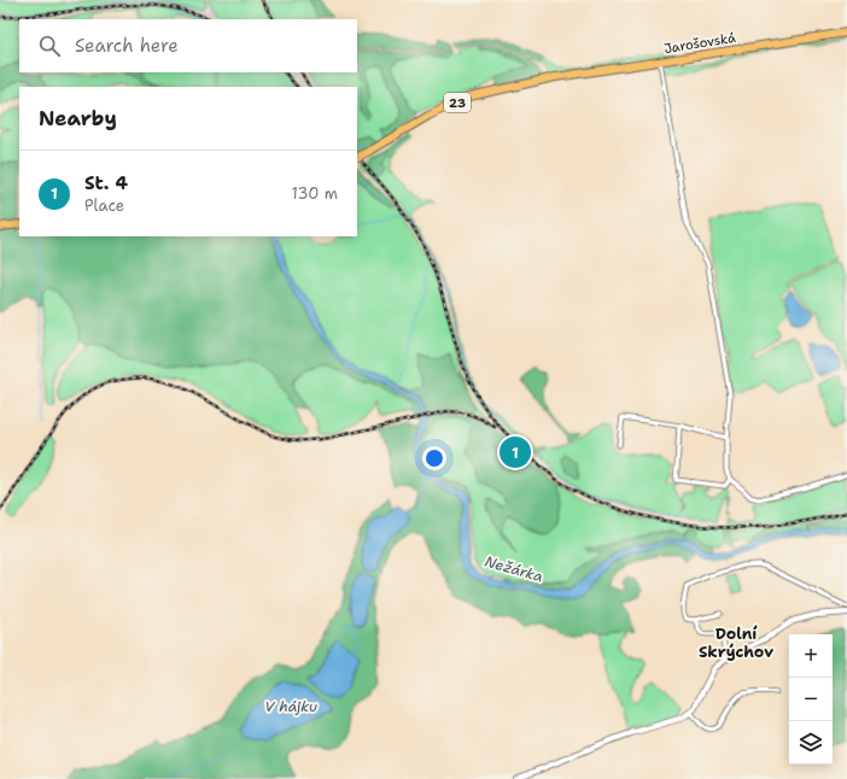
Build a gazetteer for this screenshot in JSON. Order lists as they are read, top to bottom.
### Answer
{
  "streets": {
    "main road": ["Jarošovská", "23"]
  },
  "districts": ["Dolní Skrýchov"],
  "water": ["Nežárka", "V hájku"],
  "page": {
    "search": "Search here",
    "heading": "Nearby",
    "list": [
      {
        "mark": "1",
        "name": "St. 4",
        "note": "Place",
        "value": "130 m"
      }
    ],
    "pins": "1",
    "map_buttons": ["+", "−"]
  }
}
